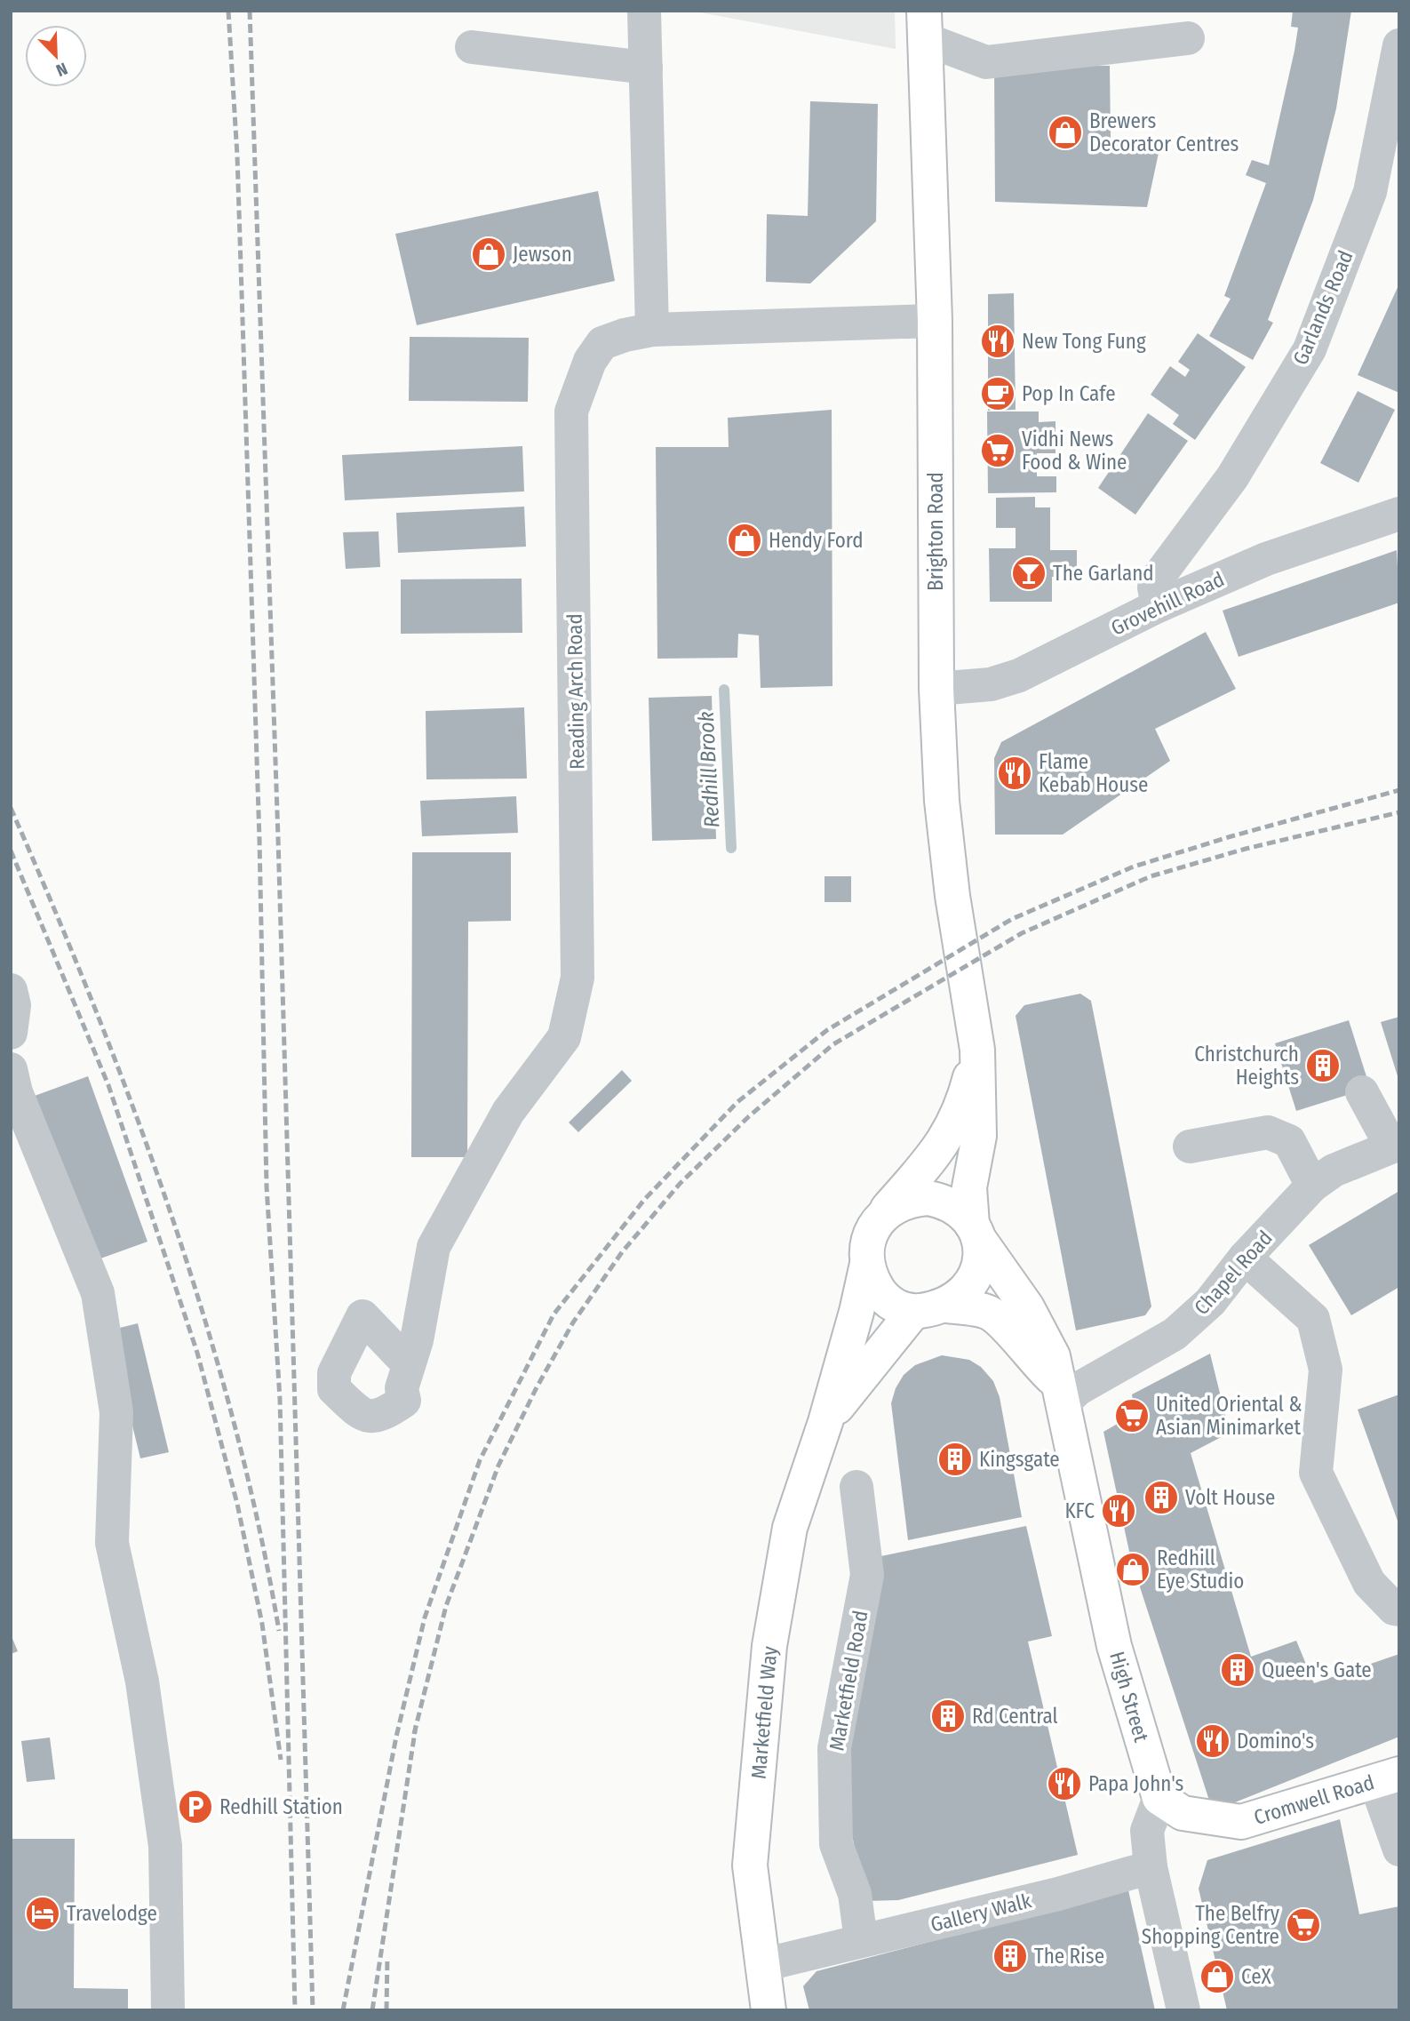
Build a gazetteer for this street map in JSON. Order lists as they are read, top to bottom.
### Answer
{
  "streets": {
    "main road": [
      "Brighton Road",
      "High Street",
      "Marketfield Way",
      "Cromwell Road"
    ],
    "street": [
      "Garlands Road",
      "Grovehill Road",
      "Reading Arch Road",
      "Chapel Road",
      "Marketfield Road",
      "Gallery Walk"
    ]
  },
  "crossings": [
    ["Garlands Road", "Grovehill Road"],
    ["Brighton Road", "Grovehill Road"],
    ["Brighton Road", "Reading Arch Road"],
    ["Brighton Road", "High Street"],
    ["Brighton Road", "Marketfield Way"],
    ["Chapel Road", "High Street"],
    ["Marketfield Road", "Gallery Walk"],
    ["High Street", "Marketfield Way"],
    ["High Street", "Cromwell Road"]
  ],
  "water": ["Redhill Brook"],
  "places": {
    "shop": [
      "Brewers Decorator Centres",
      "Jewson",
      "Hendy Ford",
      "Redhill Eye Studio",
      "CeX"
    ],
    "restaurant": [
      "New Tong Fung",
      "Flame Kebab House",
      "KFC",
      "Domino's",
      "Papa John's"
    ],
    "cafe": ["Pop In Cafe"],
    "supermarket": ["Vidhi News Food & Wine", "United Oriental & Asian Minimarket", "The Belfry Shopping Centre"],
    "bar": ["The Garland"],
    "building": [
      "Christchurch Heights",
      "Kingsgate",
      "Volt House",
      "Queen's Gate",
      "Rd Central",
      "The Rise"
    ],
    "parking": ["Redhill Station"],
    "hotel": ["Travelodge"]
  },
  "north": "bottom right"
}
